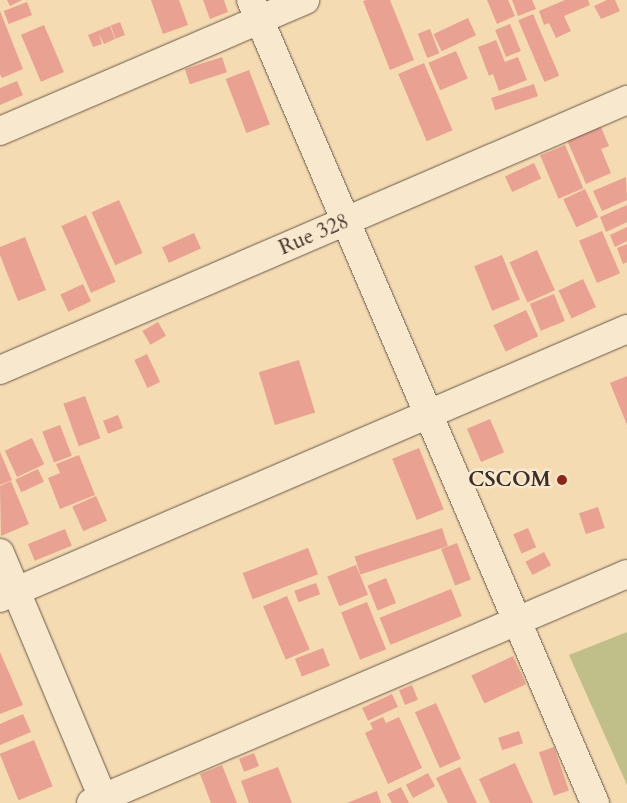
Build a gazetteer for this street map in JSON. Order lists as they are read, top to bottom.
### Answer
{
  "streets": {
    "street": ["Rue 328"]
  },
  "places": ["CSCOM"]
}
